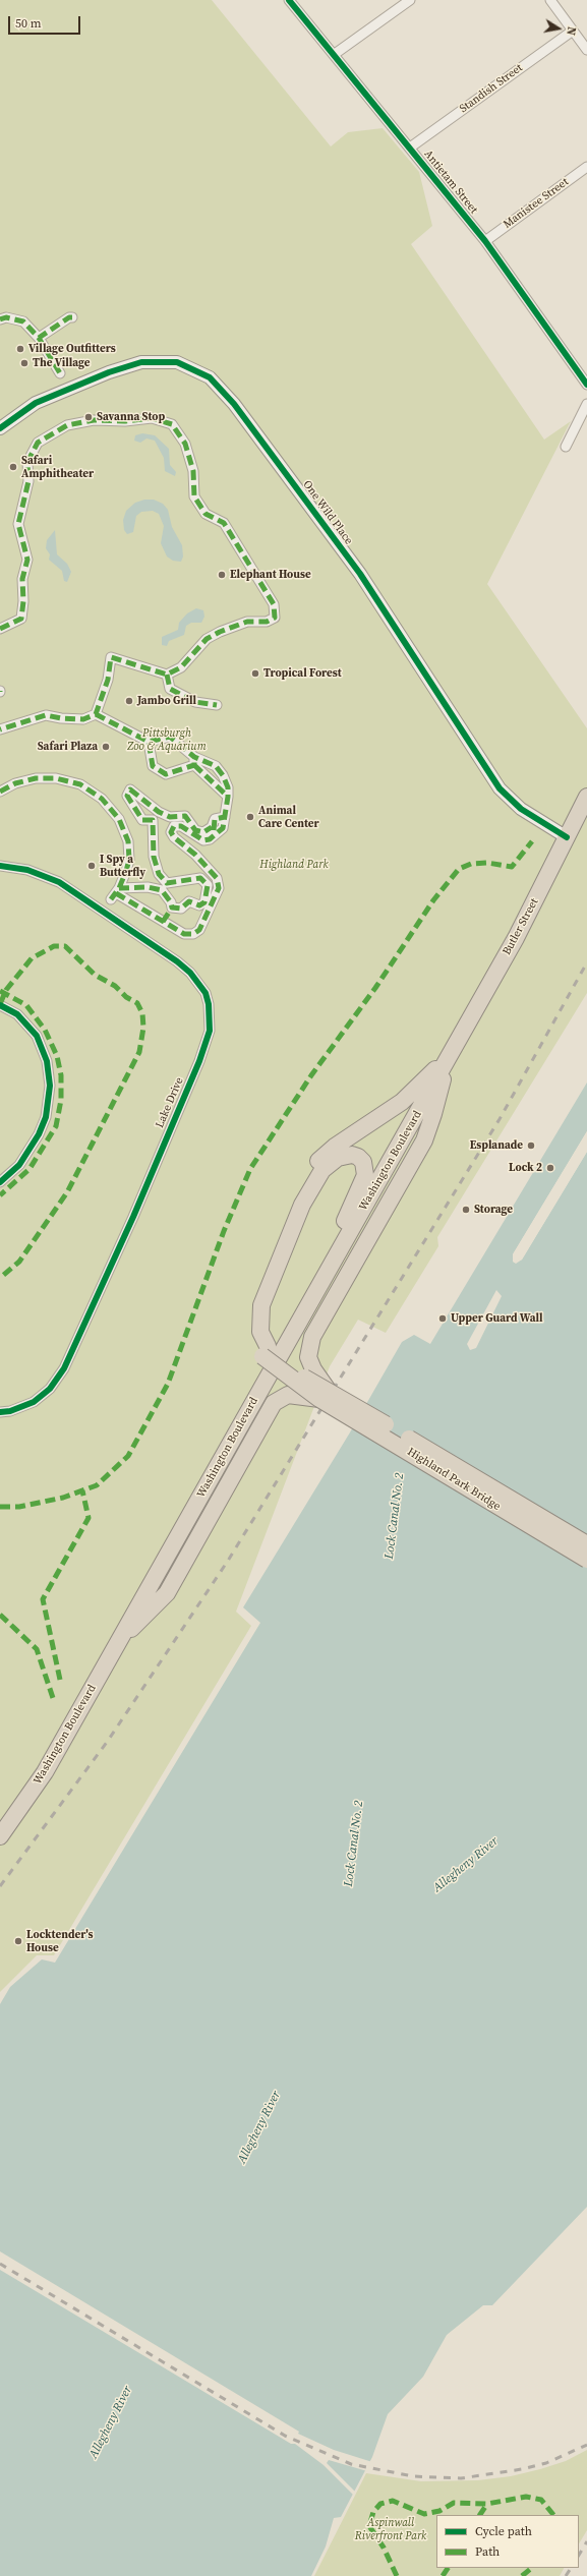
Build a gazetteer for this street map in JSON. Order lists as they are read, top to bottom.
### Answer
{
  "streets": {
    "highway": ["Butler Street", "Washington Boulevard", "Highland Park Bridge"],
    "main road": ["One Wild Place"],
    "street": [
      "Standish Street",
      "Antietam Street",
      "Manistee Street",
      "Lake Drive"
    ]
  },
  "crossings": [
    ["Standish Street", "Antietam Street"],
    ["Antietam Street", "Manistee Street"],
    ["One Wild Place", "Butler Street"],
    ["Butler Street", "Washington Boulevard"]
  ],
  "water": ["Lock Canal No. 2", "Allegheny River"],
  "parks": ["Pittsburgh Zoo & Aquarium", "Highland Park", "Aspinwall Riverfront Park"],
  "places": [
    "Village Outfitters",
    "The Village",
    "Savanna Stop",
    "Safari Amphitheater",
    "Elephant House",
    "Tropical Forest",
    "Jambo Grill",
    "Safari Plaza",
    "Animal Care Center",
    "I Spy a Butterfly",
    "Esplanade",
    "Lock 2",
    "Storage",
    "Upper Guard Wall",
    "Locktender's House"
  ],
  "legend": ["Cycle path", "Path"],
  "scale_bar": "50 m",
  "north": "right"
}
